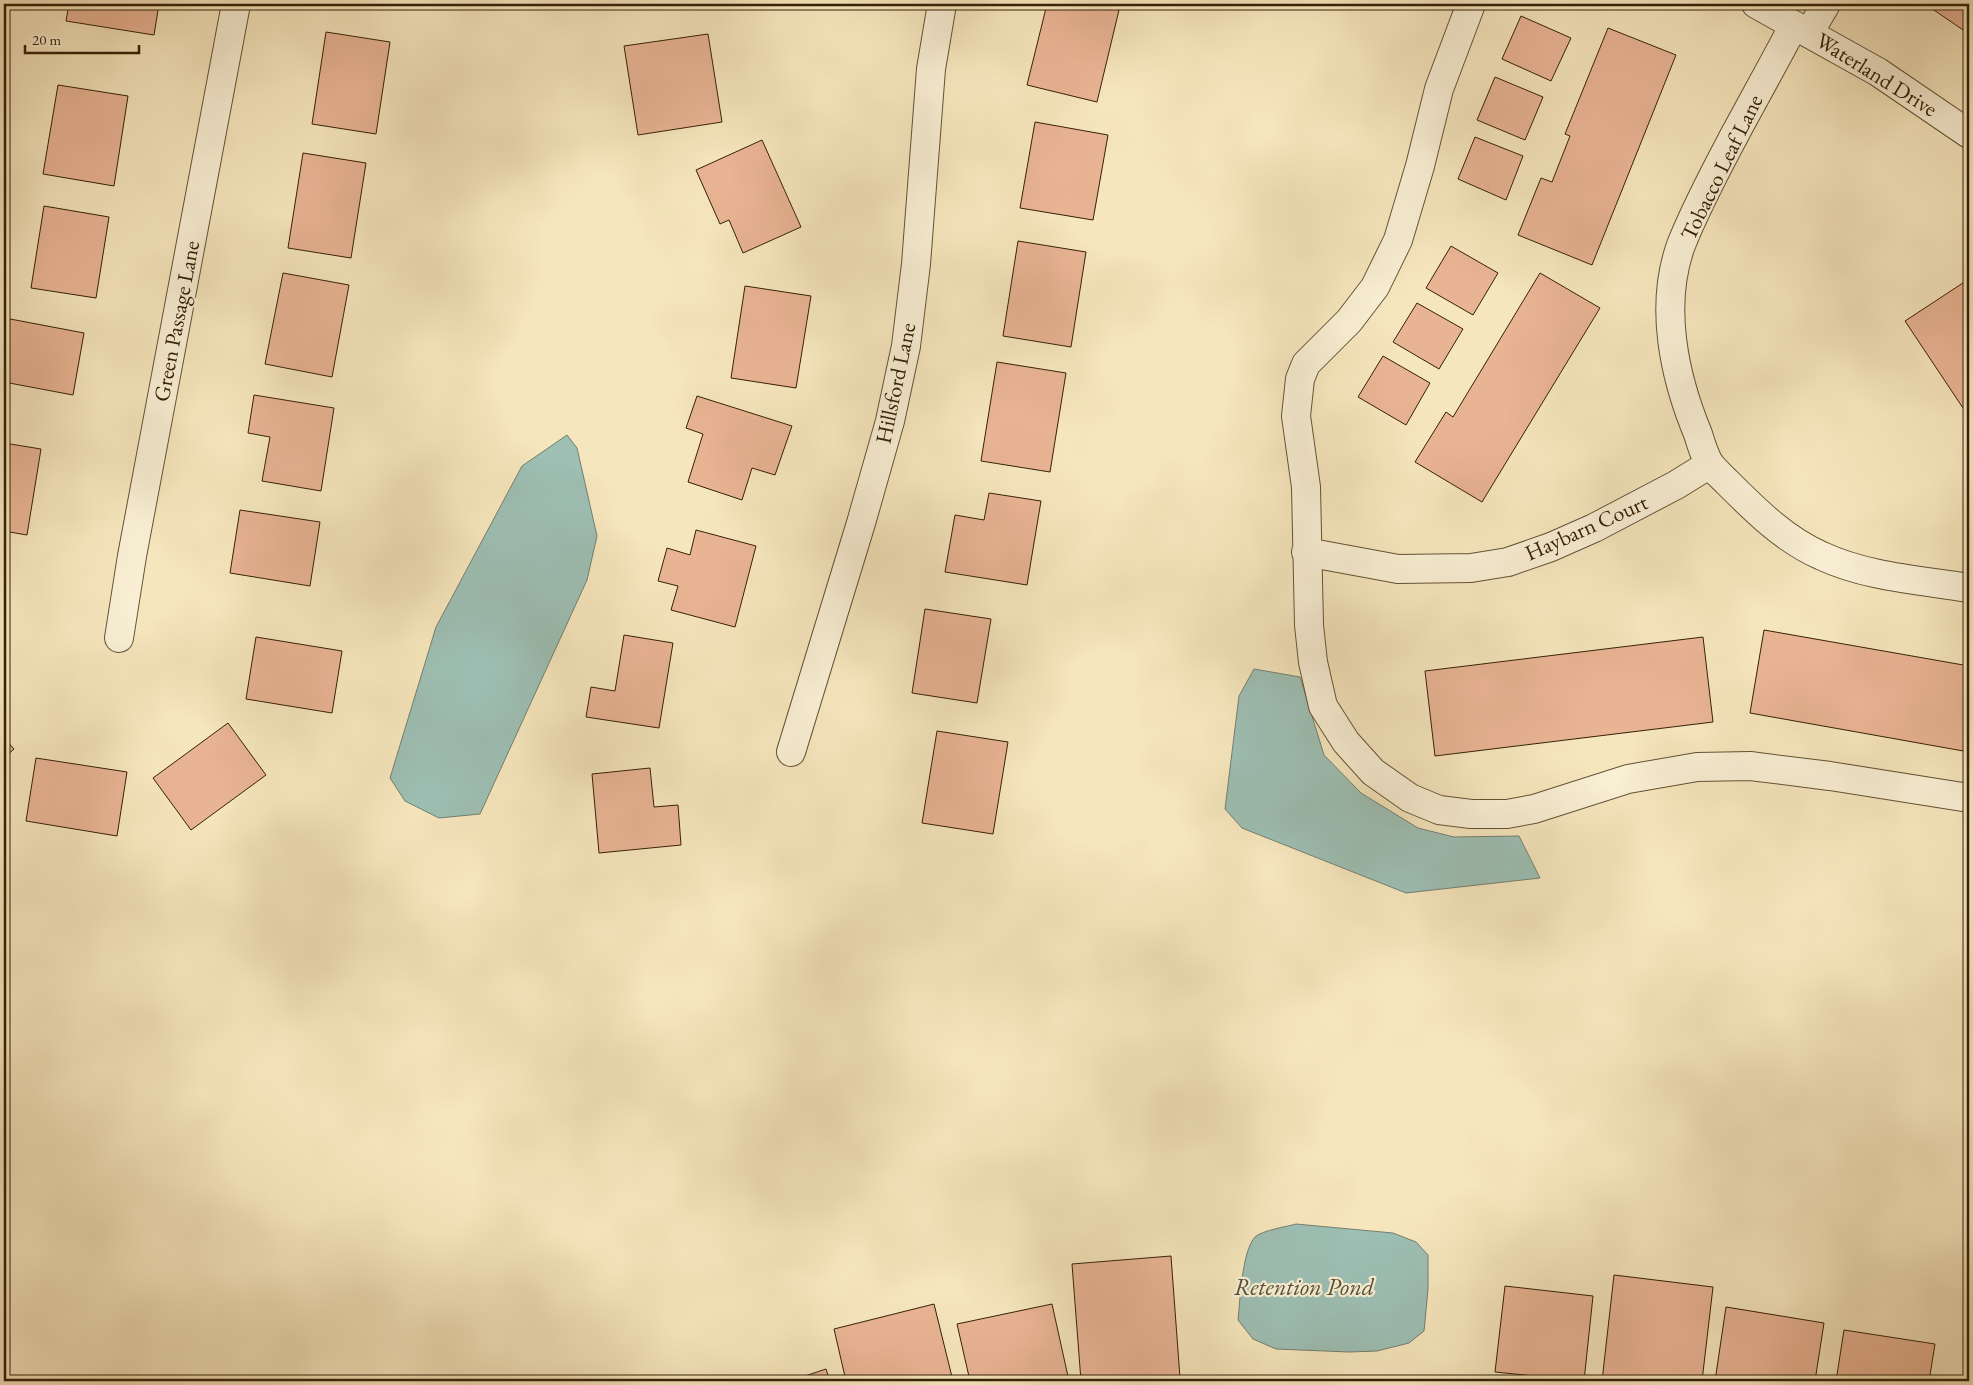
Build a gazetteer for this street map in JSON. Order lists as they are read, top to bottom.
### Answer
{
  "streets": {
    "street": [
      "Waterland Drive",
      "Tobacco Leaf Lane",
      "Green Passage Lane",
      "Hillsford Lane",
      "Haybarn Court"
    ]
  },
  "crossings": [
    ["Waterland Drive", "Tobacco Leaf Lane"],
    ["Tobacco Leaf Lane", "Haybarn Court"]
  ],
  "water": ["Retention Pond"],
  "scale_bar": "20 m"
}
